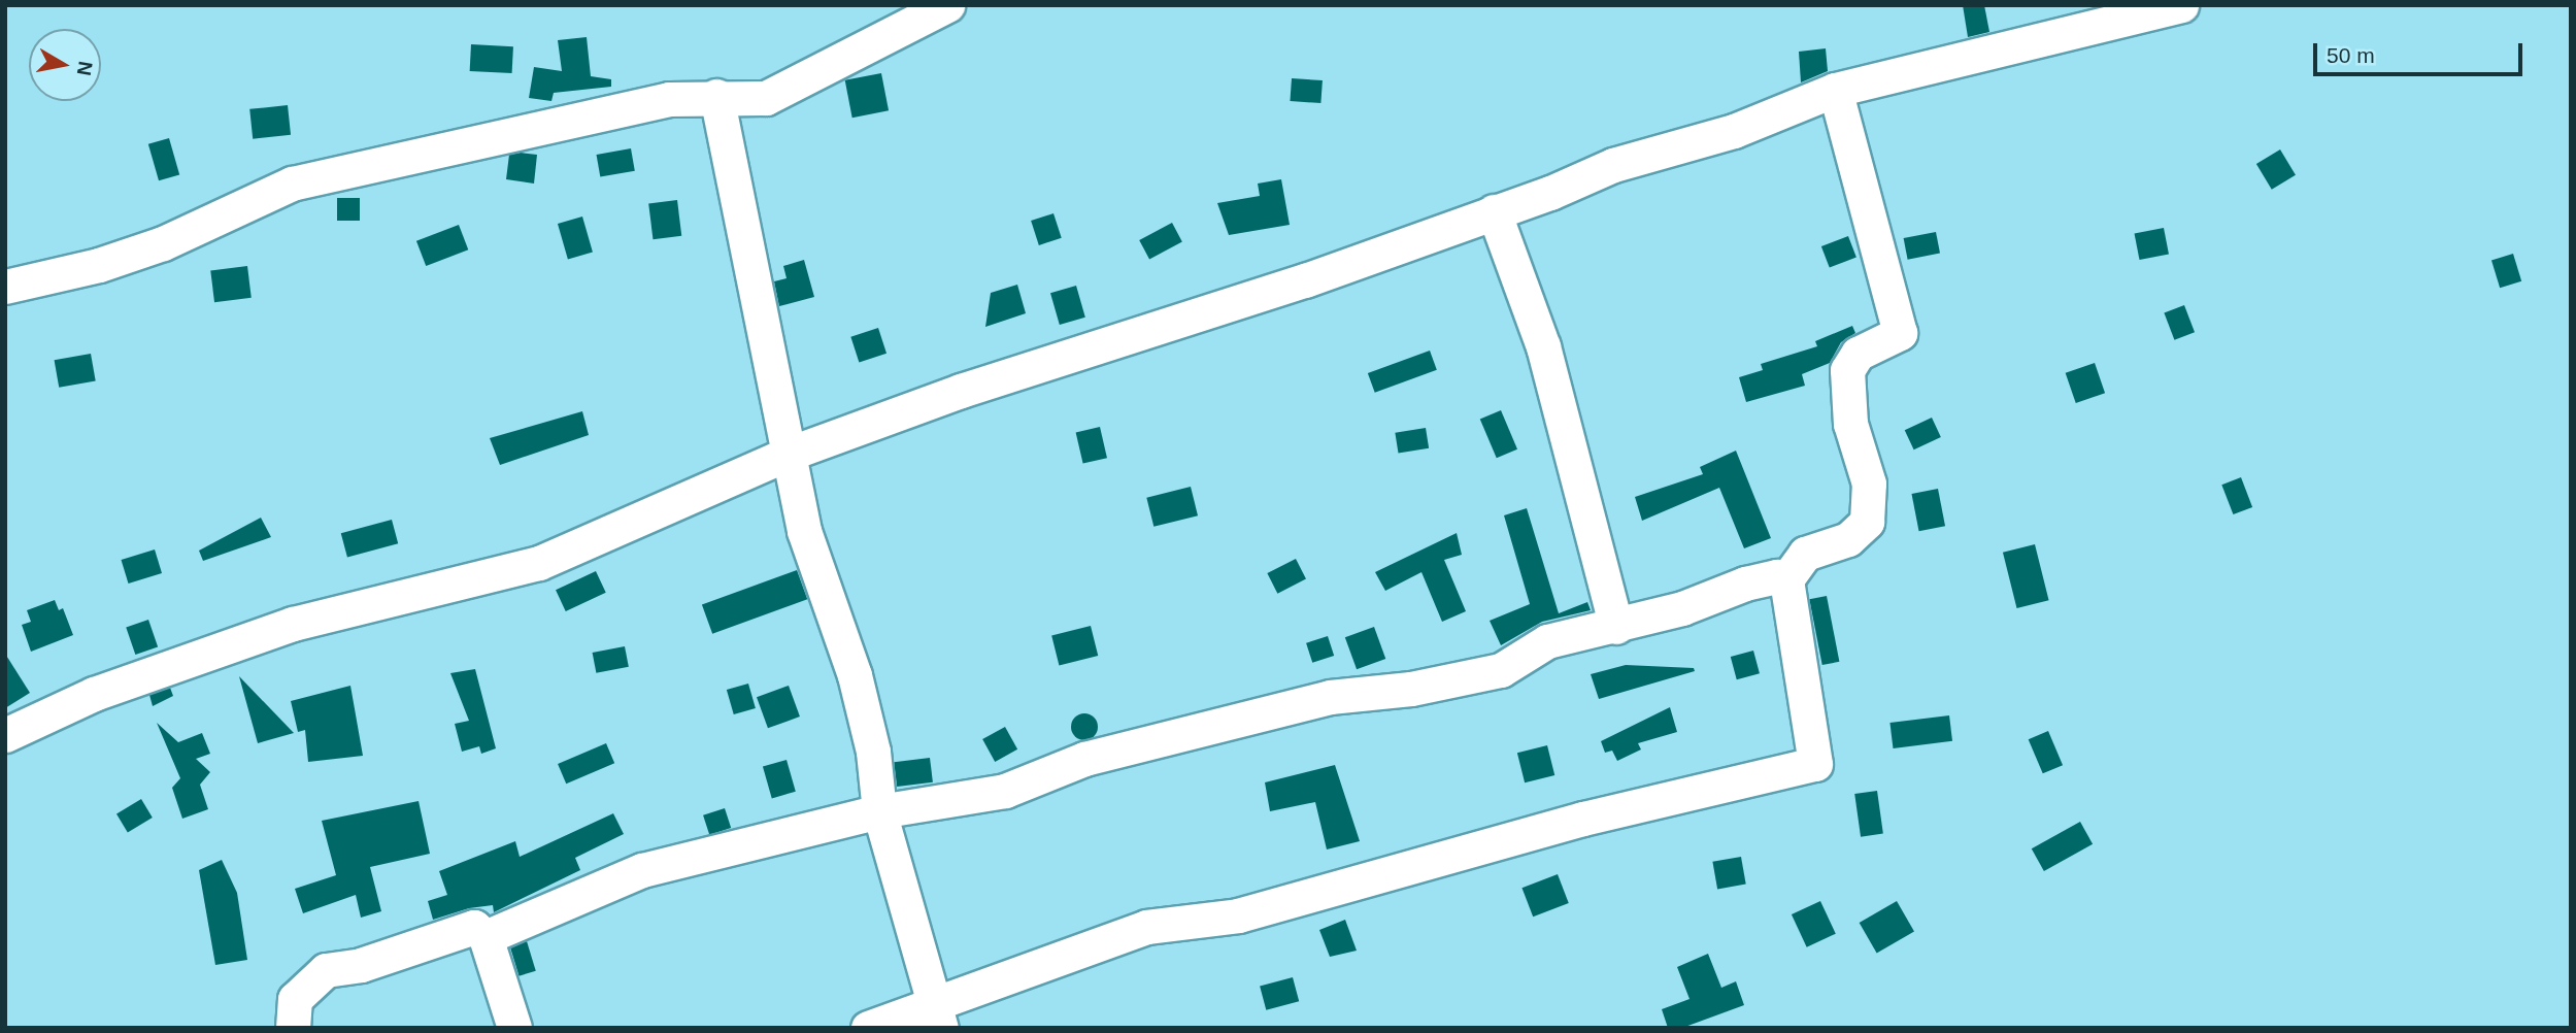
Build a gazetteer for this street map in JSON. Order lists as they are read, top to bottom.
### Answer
{
  "scale_bar": "50 m",
  "north": "right"
}
